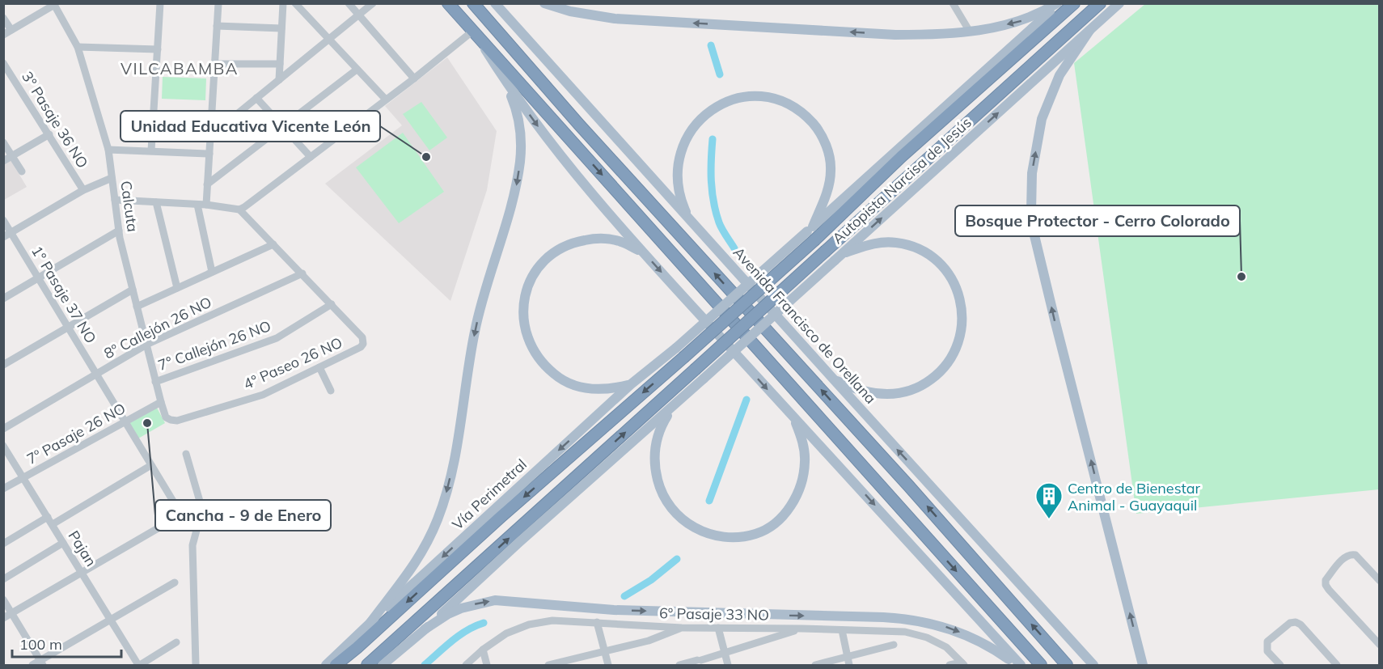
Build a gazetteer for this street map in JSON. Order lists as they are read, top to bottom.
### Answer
{
  "streets": {
    "highway": ["Autopista Narcisa de Jesús", "Avenida Francisco de Orellana", "Vía Perimetral"],
    "street": [
      "3° Pasaje 36 NO",
      "Calcuta",
      "1° Pasaje 37 NO",
      "8º Callejón 26 NO",
      "7° Callejón 26 NO",
      "4° Paseo 26 NO",
      "7º Pasaje 26 NO",
      "Pajan",
      "6º Pasaje 33 NO"
    ]
  },
  "crossings": [
    ["Autopista Narcisa de Jesús", "Vía Perimetral"],
    ["Calcuta", "8º Callejón 26 NO"],
    ["Calcuta", "7° Callejón 26 NO"],
    ["Calcuta", "4° Paseo 26 NO"],
    ["Calcuta", "7º Pasaje 26 NO"],
    ["1° Pasaje 37 NO", "8º Callejón 26 NO"],
    ["1° Pasaje 37 NO", "7º Pasaje 26 NO"],
    ["1° Pasaje 37 NO", "Pajan"],
    ["8º Callejón 26 NO", "4° Paseo 26 NO"],
    ["7° Callejón 26 NO", "4° Paseo 26 NO"],
    ["7º Pasaje 26 NO", "Pajan"]
  ],
  "districts": ["VILCABAMBA"],
  "places": {
    "other": ["Unidad Educativa Vicente León", "Bosque Protector - Cerro Colorado", "Cancha - 9 de Enero"],
    "building": ["Centro de Bienestar Animal - Guayaquil"]
  },
  "scale_bar": "100 m"
}
